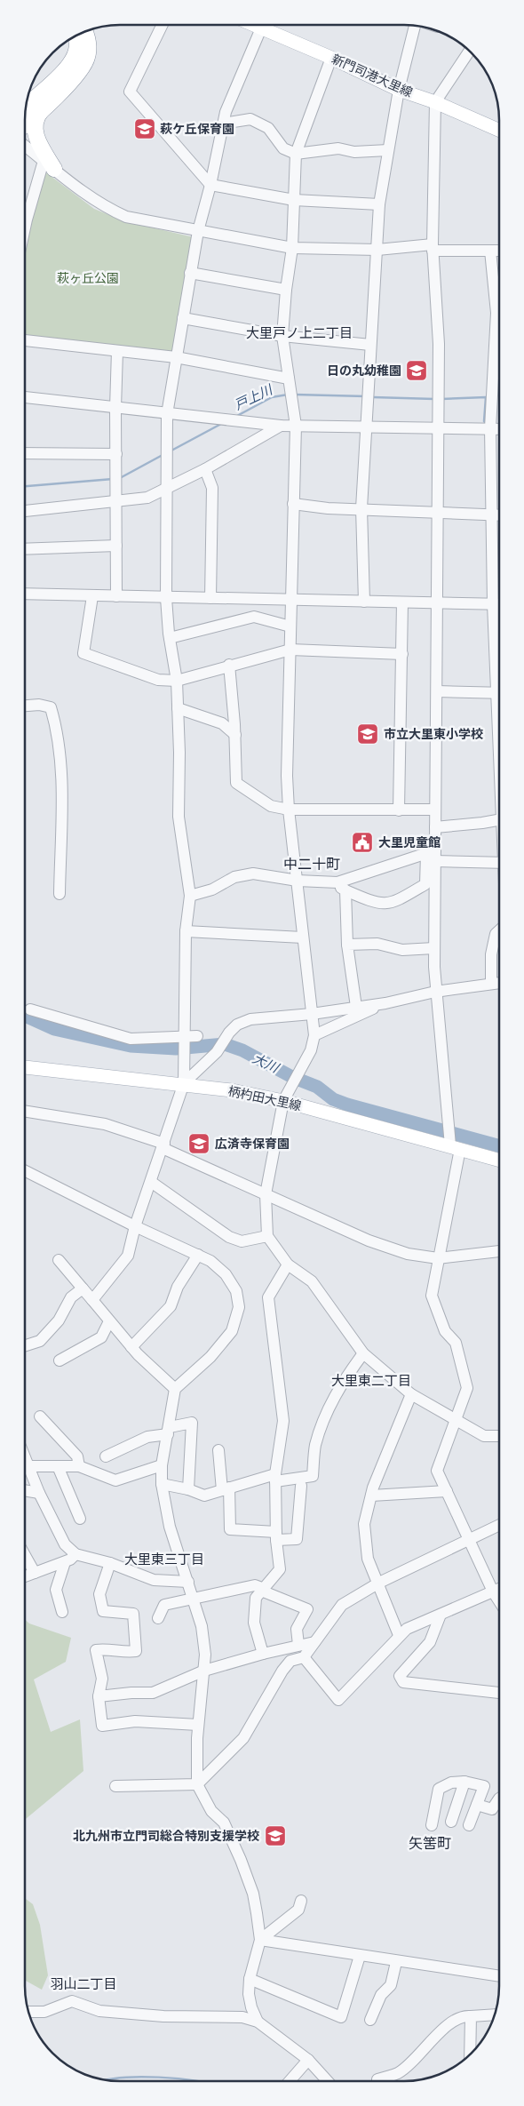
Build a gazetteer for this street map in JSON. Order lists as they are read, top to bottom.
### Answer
{
  "streets": {
    "main road": ["新門司港大里線", "柄杓田大里線"]
  },
  "districts": [
    "大里戸ノ上二丁目",
    "中二十町",
    "大里東二丁目",
    "大里東三丁目",
    "矢筈町",
    "羽山二丁目"
  ],
  "water": ["戸上川", "大川"],
  "parks": ["萩ヶ丘公園"],
  "places": {
    "school or university": [
      "萩ケ丘保育園",
      "日の丸幼稚園",
      "市立大里東小学校",
      "広済寺保育園",
      "北九州市立門司総合特別支援学校"
    ],
    "public building": ["大里児童館"]
  }
}
